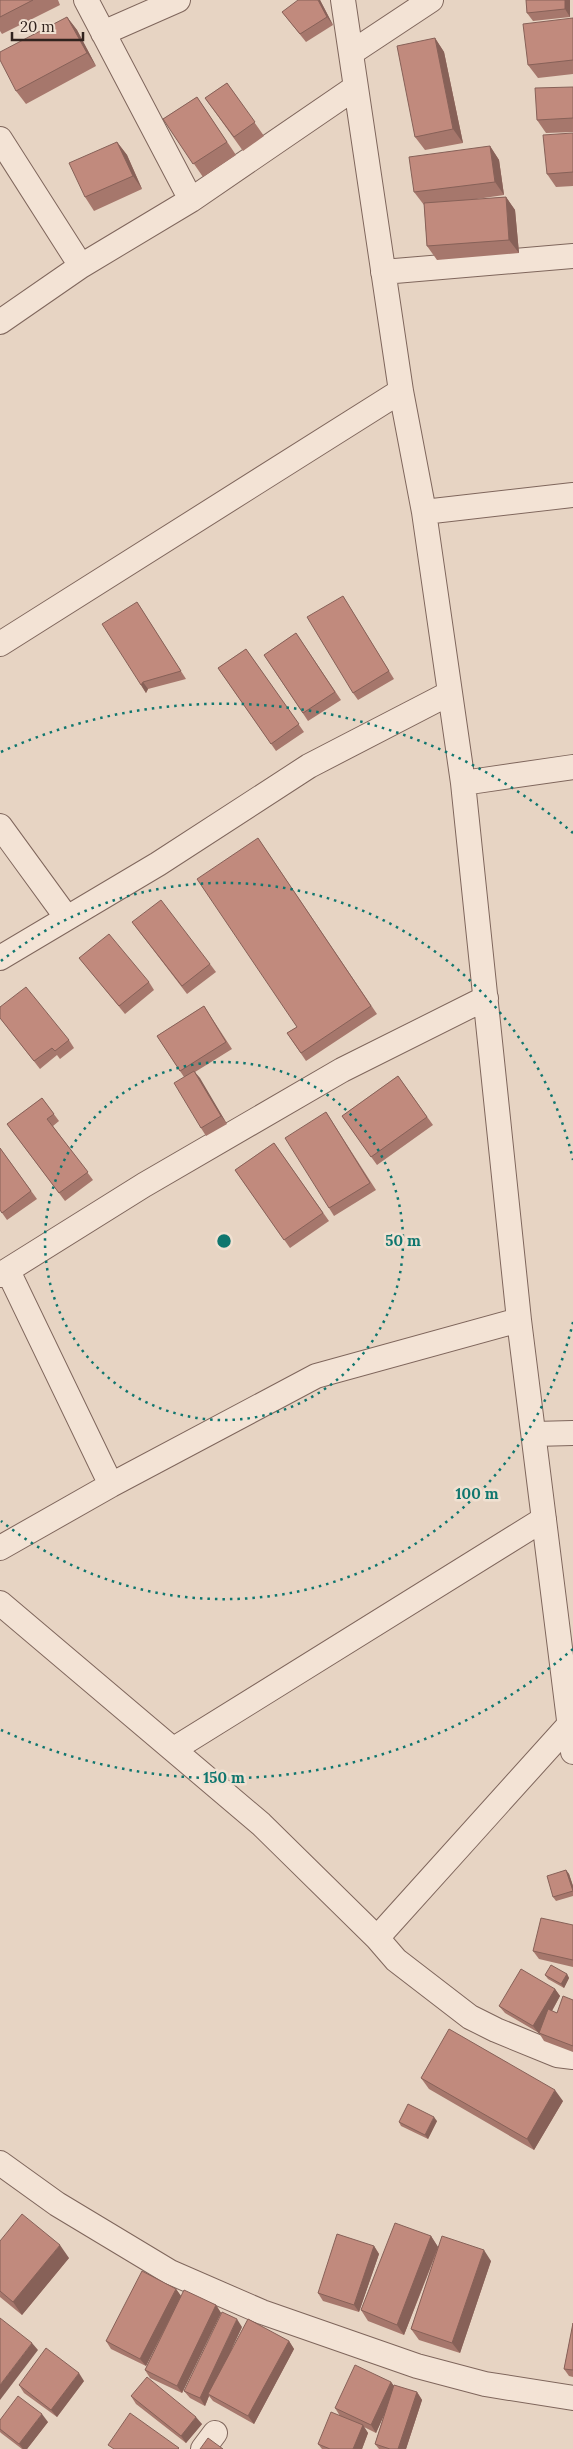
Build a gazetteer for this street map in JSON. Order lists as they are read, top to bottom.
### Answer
{
  "scale_bar": "20 m",
  "rings": ["50 m", "100 m", "150 m"]
}
